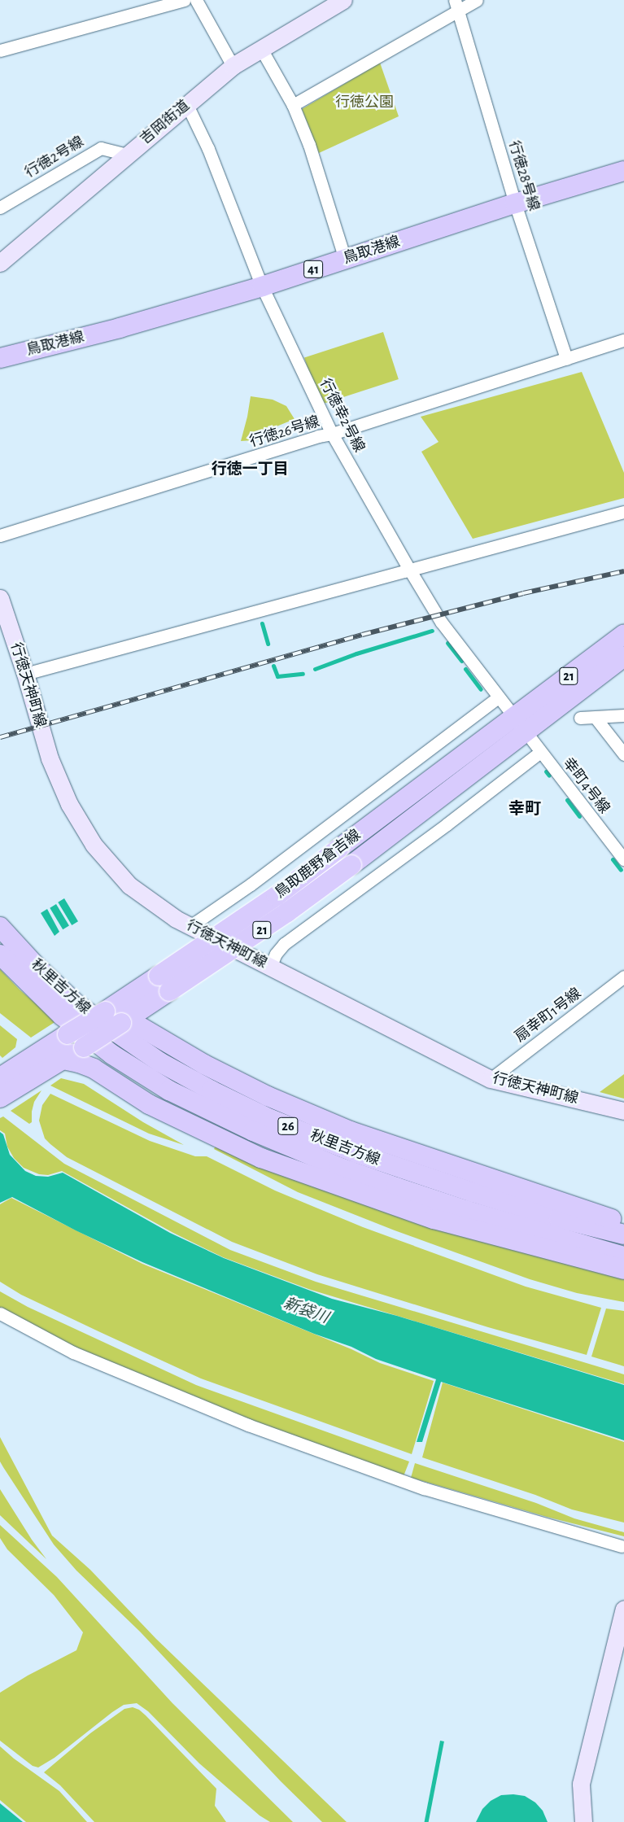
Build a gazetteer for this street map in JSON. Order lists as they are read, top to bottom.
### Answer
{
  "streets": {
    "main road": [
      "鳥取港線",
      "41",
      "21",
      "鳥取鹿野倉吉線",
      "秋里吉方線",
      "26"
    ],
    "street": [
      "吉岡街道",
      "行徳2号線",
      "行徳28号線",
      "行徳幸2号線",
      "行徳26号線",
      "行徳天神町線",
      "幸町4号線",
      "扇幸町1号線"
    ]
  },
  "crossings": [
    ["吉岡街道", "行徳2号線"],
    ["吉岡街道", "行徳幸2号線"],
    ["行徳28号線", "鳥取港線"],
    ["行徳28号線", "行徳26号線"],
    ["鳥取港線", "行徳幸2号線"],
    ["行徳幸2号線", "行徳26号線"],
    ["行徳幸2号線", "幸町4号線"],
    ["行徳幸2号線", "鳥取鹿野倉吉線"],
    ["行徳天神町線", "扇幸町1号線"],
    ["幸町4号線", "鳥取鹿野倉吉線"]
  ],
  "districts": ["行徳一丁目", "幸町"],
  "water": ["新袋川"],
  "parks": ["行徳公園"]
}
